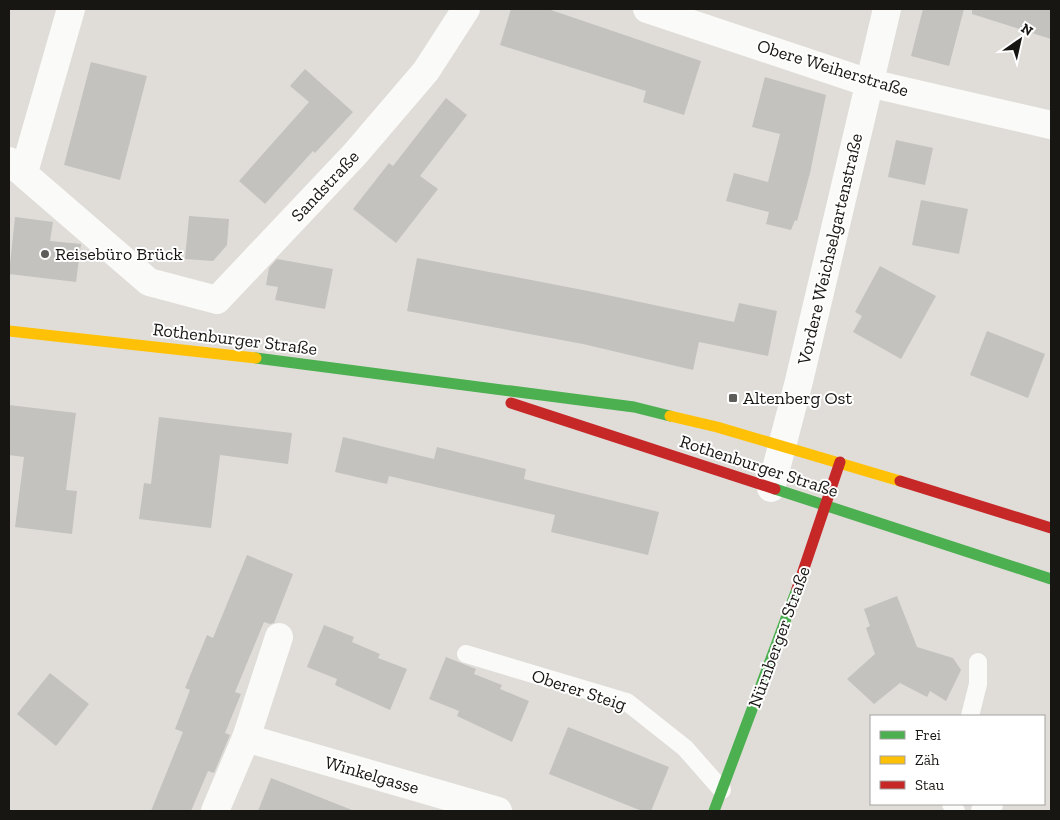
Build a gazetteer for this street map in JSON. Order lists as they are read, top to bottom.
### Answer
{
  "streets": {
    "main road": ["Rothenburger Straße", "Nürnberger Straße"],
    "street": [
      "Obere Weiherstraße",
      "Sandstraße",
      "Vordere Weichselgartenstraße",
      "Winkelgasse"
    ],
    "lane": ["Oberer Steig"]
  },
  "crossings": [
    ["Obere Weiherstraße", "Vordere Weichselgartenstraße"],
    ["Vordere Weichselgartenstraße", "Rothenburger Straße"],
    ["Rothenburger Straße", "Nürnberger Straße"],
    ["Nürnberger Straße", "Oberer Steig"]
  ],
  "places": {
    "other": ["Reisebüro Brück"],
    "transit": ["Altenberg Ost"]
  },
  "legend": ["Frei", "Zäh", "Stau"],
  "north": "top right"
}
